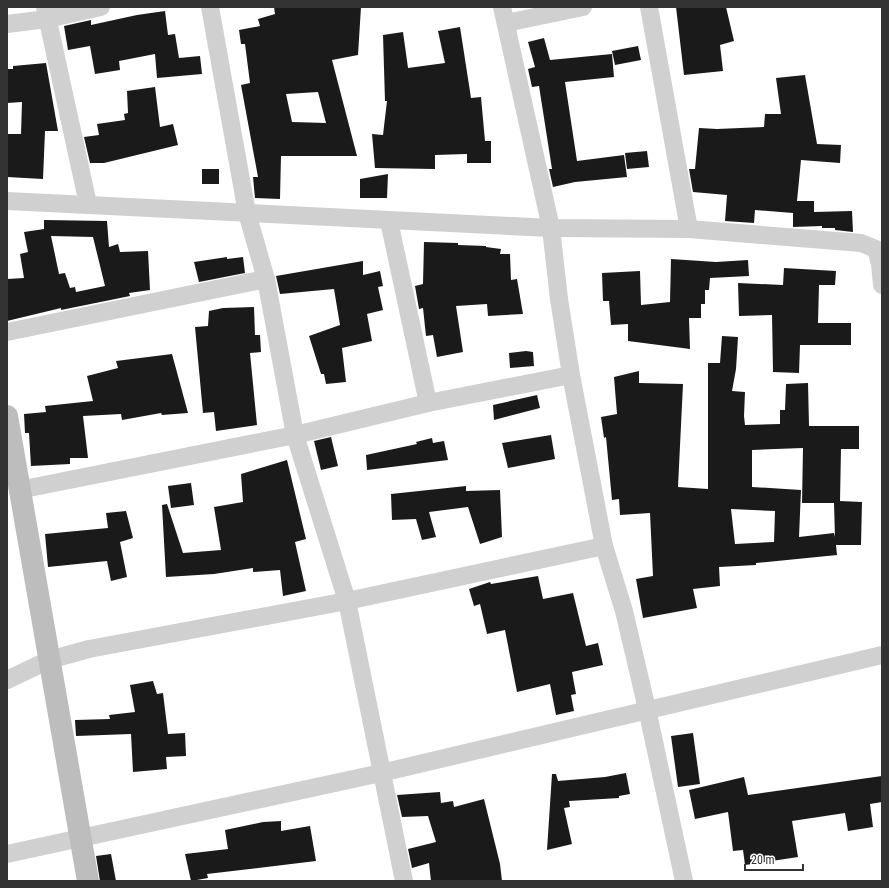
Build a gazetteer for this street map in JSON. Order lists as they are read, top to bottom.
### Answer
{
  "scale_bar": "20 m"
}
